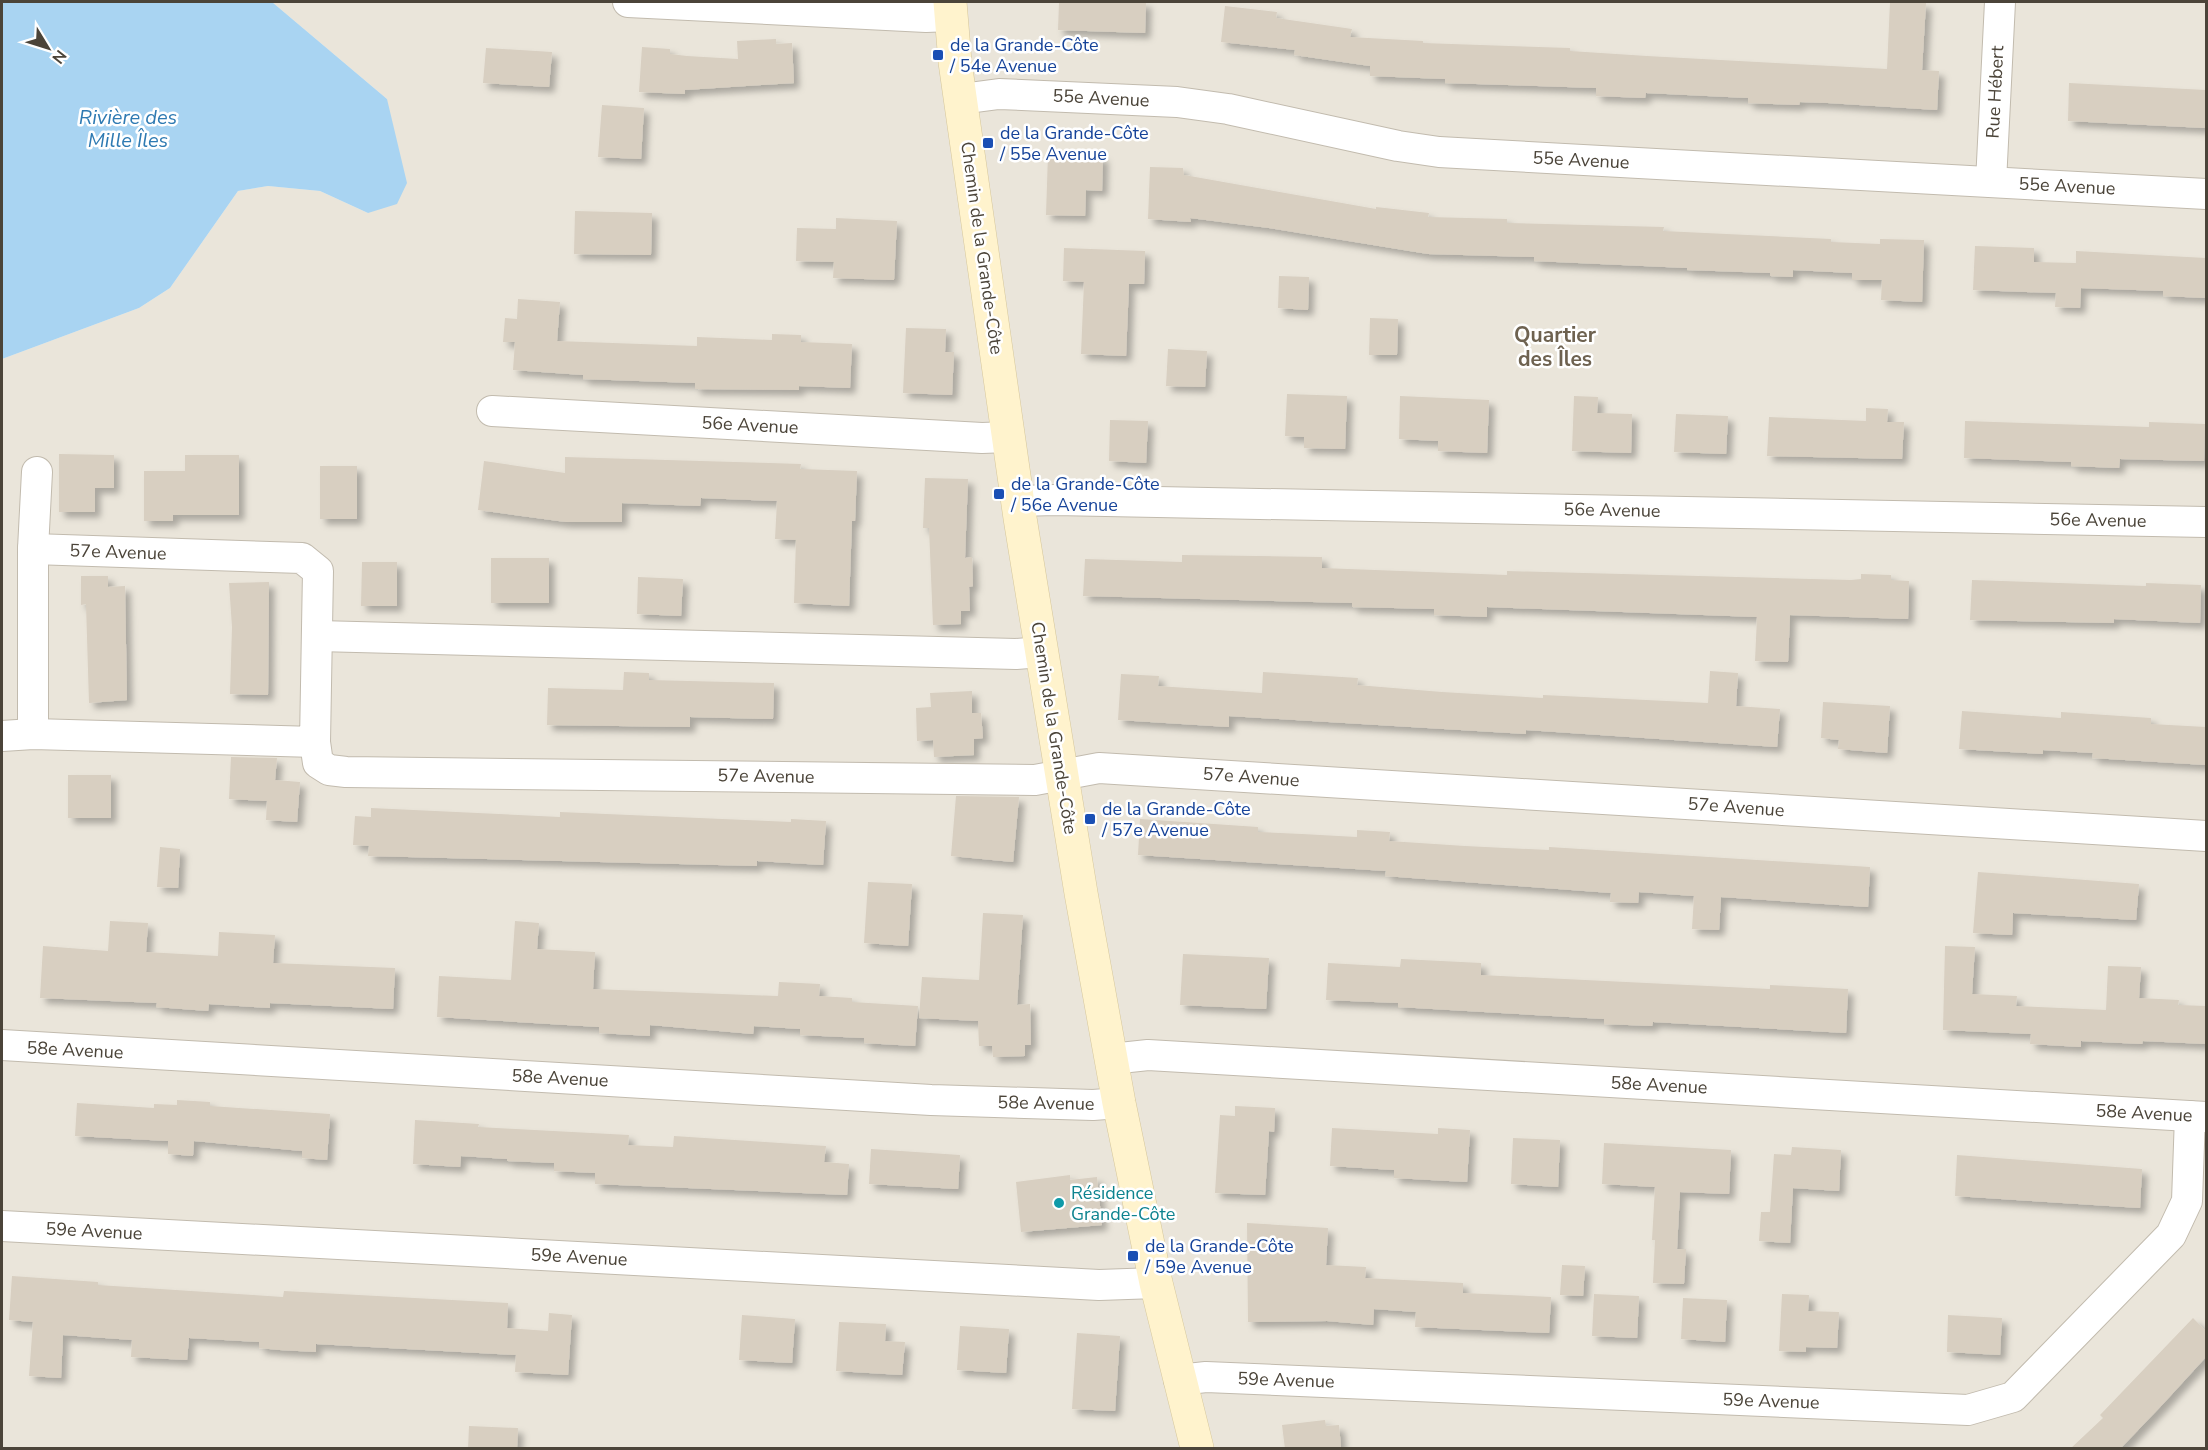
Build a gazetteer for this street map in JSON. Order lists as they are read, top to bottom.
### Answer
{
  "streets": {
    "main road": ["Chemin de la Grande-Côte"],
    "street": [
      "Rue Hébert",
      "55e Avenue",
      "56e Avenue",
      "57e Avenue",
      "58e Avenue",
      "59e Avenue"
    ]
  },
  "crossings": [
    ["Rue Hébert", "55e Avenue"],
    ["55e Avenue", "Chemin de la Grande-Côte"],
    ["Chemin de la Grande-Côte", "56e Avenue"],
    ["Chemin de la Grande-Côte", "57e Avenue"],
    ["Chemin de la Grande-Côte", "58e Avenue"],
    ["Chemin de la Grande-Côte", "59e Avenue"],
    ["58e Avenue", "59e Avenue"]
  ],
  "districts": ["Quartier des Îles"],
  "water": ["Rivière des Mille Îles"],
  "places": {
    "transit": [
      "de la Grande-Côte / 54e Avenue",
      "de la Grande-Côte / 55e Avenue",
      "de la Grande-Côte / 56e Avenue",
      "de la Grande-Côte / 57e Avenue",
      "de la Grande-Côte / 59e Avenue"
    ],
    "other": ["Résidence Grande-Côte"]
  },
  "north": "bottom right"
}
